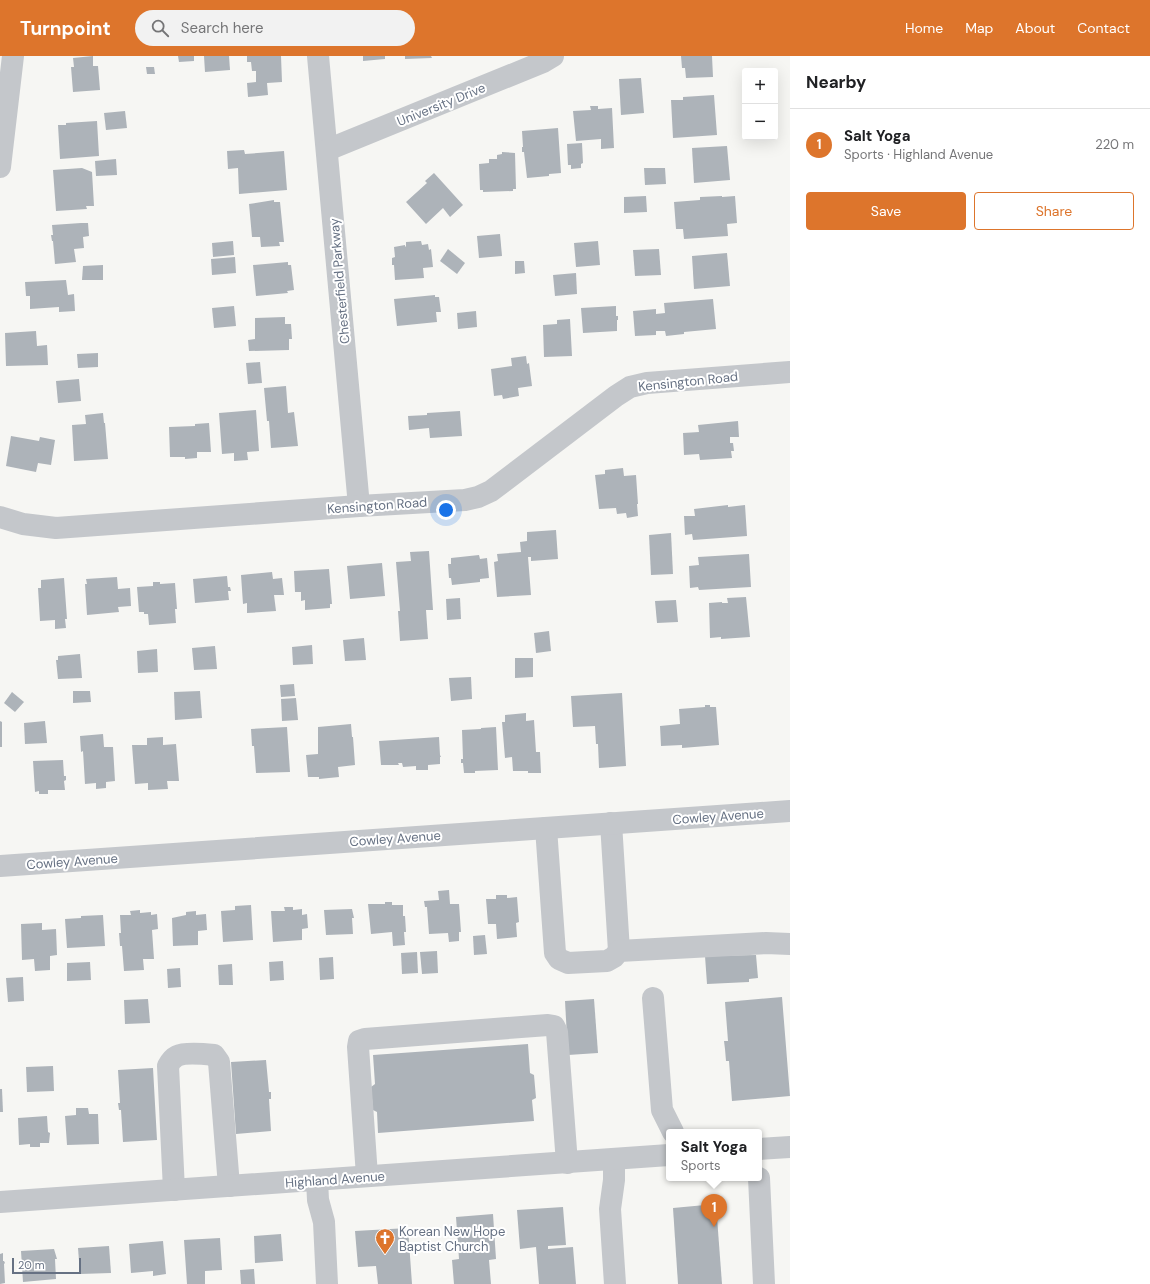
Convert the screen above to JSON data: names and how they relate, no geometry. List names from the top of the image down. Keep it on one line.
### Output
{"streets":{"street":["University Drive","Chesterfield Parkway","Kensington Road","Cowley Avenue","Highland Avenue"]},"crossings":[["University Drive","Chesterfield Parkway"],["Chesterfield Parkway","Kensington Road"]],"places":{"church":["Korean New Hope Baptist Church"]},"scale_bar":"20 m","page":{"header":"Turnpoint","search":"Search here","nav":["Home","Map","About","Contact"],"heading":"Nearby","map_buttons":["+","−"],"list":[{"mark":"1","name":"Salt Yoga","note":"Sports · Highland Avenue","value":"220 m"}],"buttons":["Save","Share"],"popup":["Salt Yoga","Sports"],"pins":"1","scale":"20 m"}}
